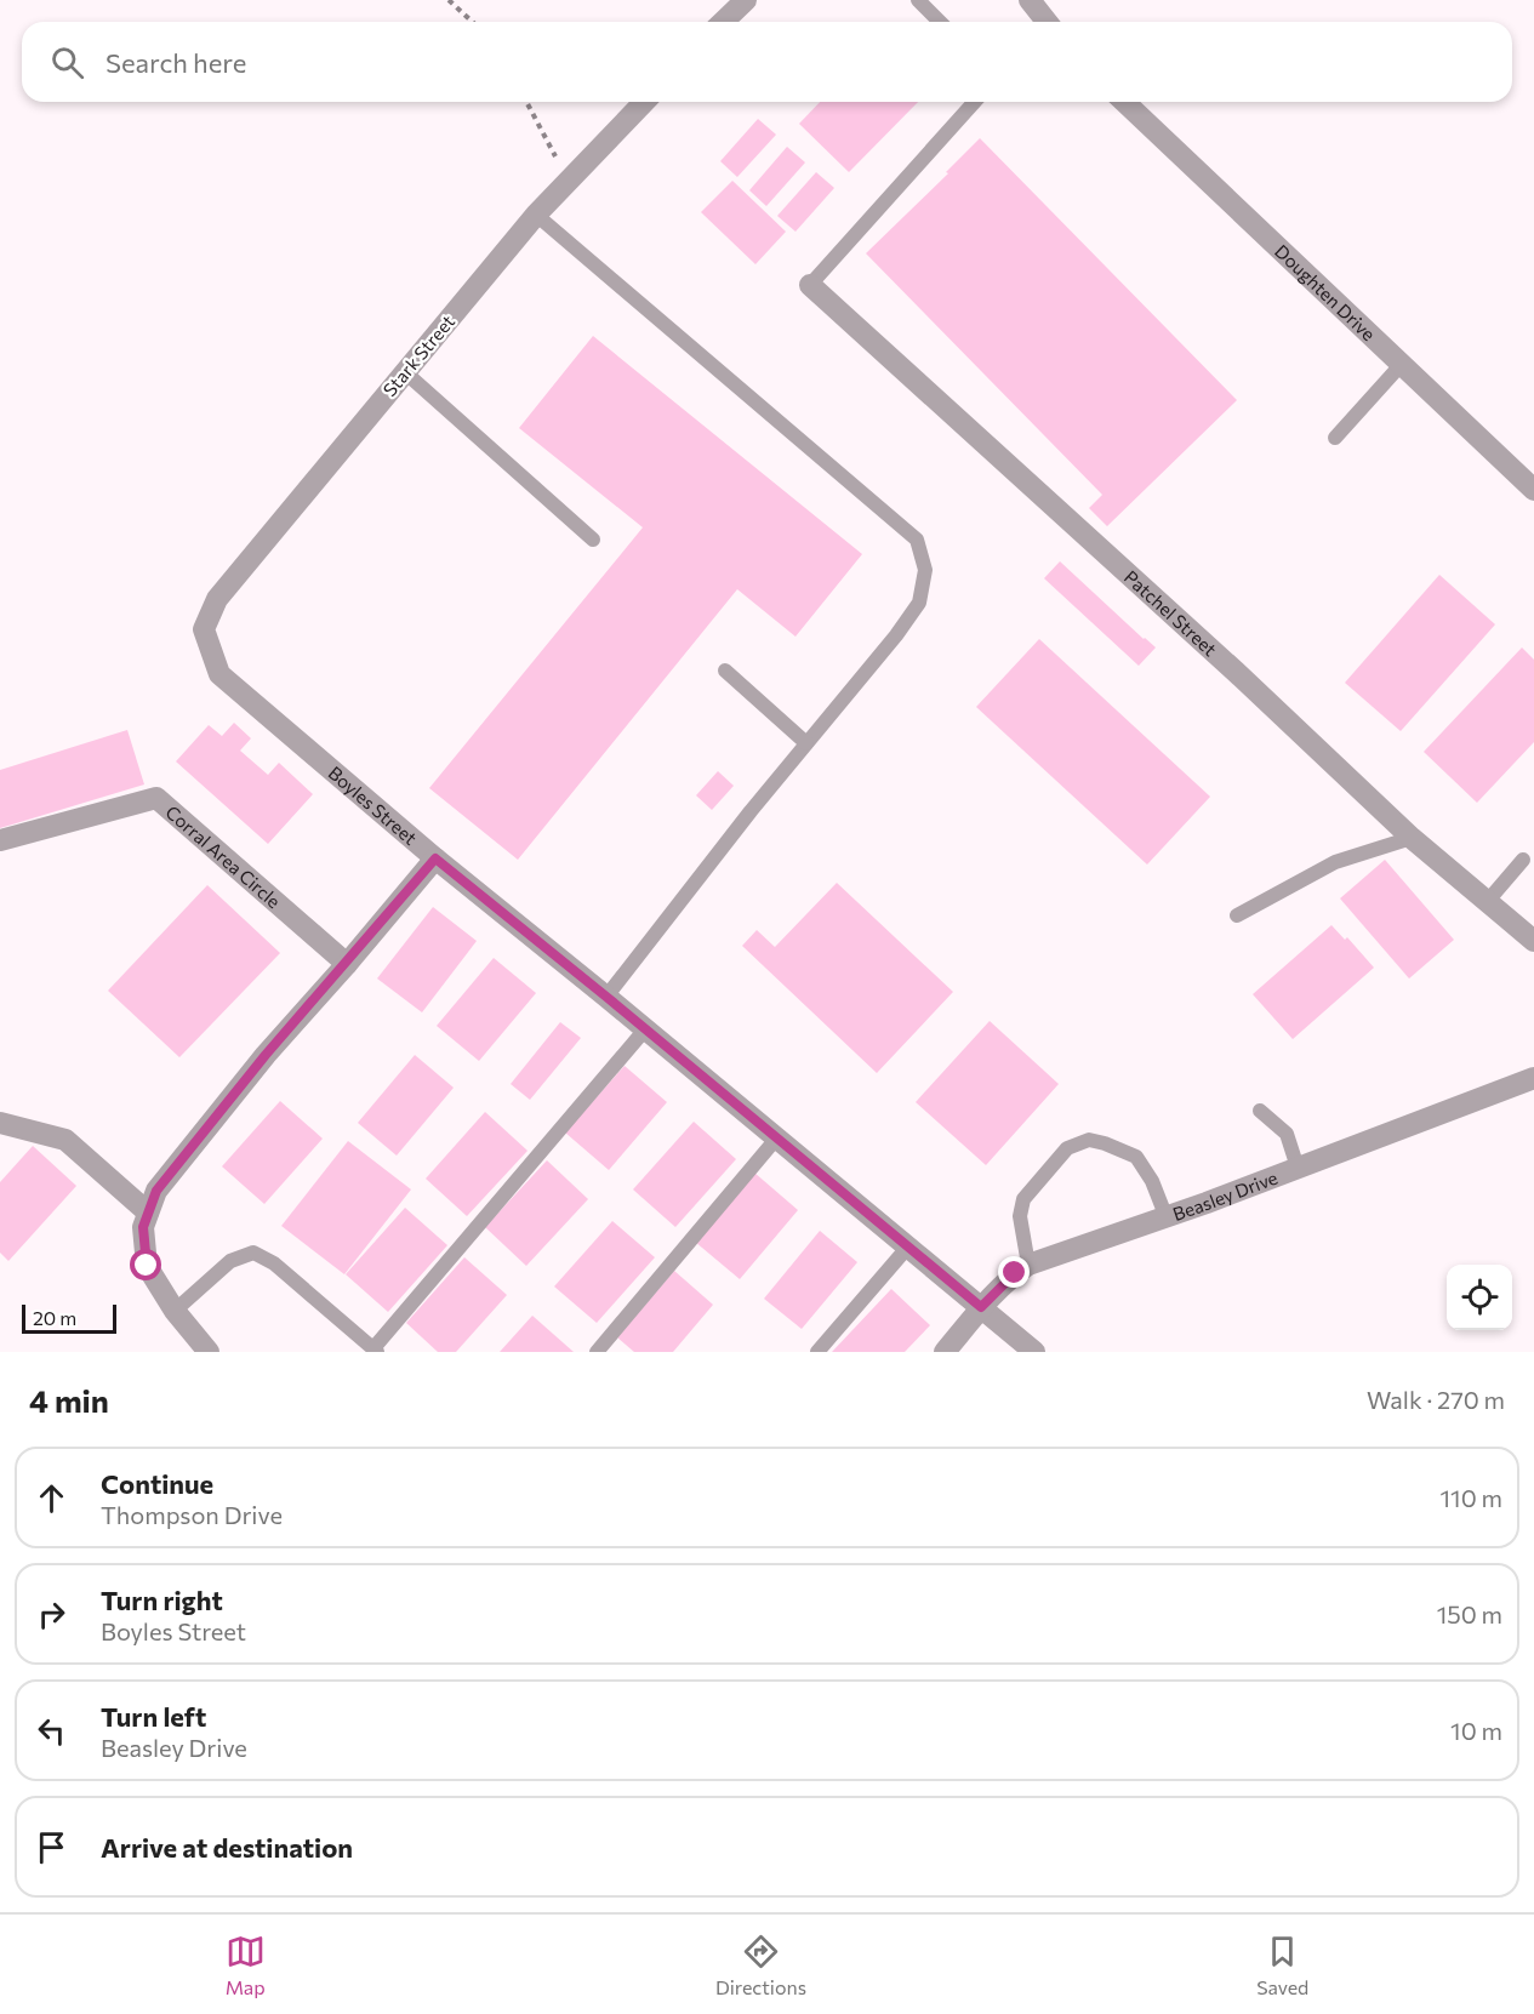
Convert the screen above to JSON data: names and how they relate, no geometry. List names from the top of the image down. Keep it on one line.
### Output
{"streets":{"street":["Doughten Drive","Stark Street","Patchel Street","Boyles Street","Corral Area Circle","Beasley Drive"]},"crossings":[["Stark Street","Boyles Street"],["Boyles Street","Beasley Drive"]],"scale_bar":"20 m","page":{"search":"Search here","scale":"20 m","heading":["4 min","Walk · 270 m"],"list":[["Continue","Thompson Drive","110 m"],["Turn right","Boyles Street","150 m"],["Turn left","Beasley Drive","10 m"],"Arrive at destination"],"nav":["Map","Directions","Saved"]}}
